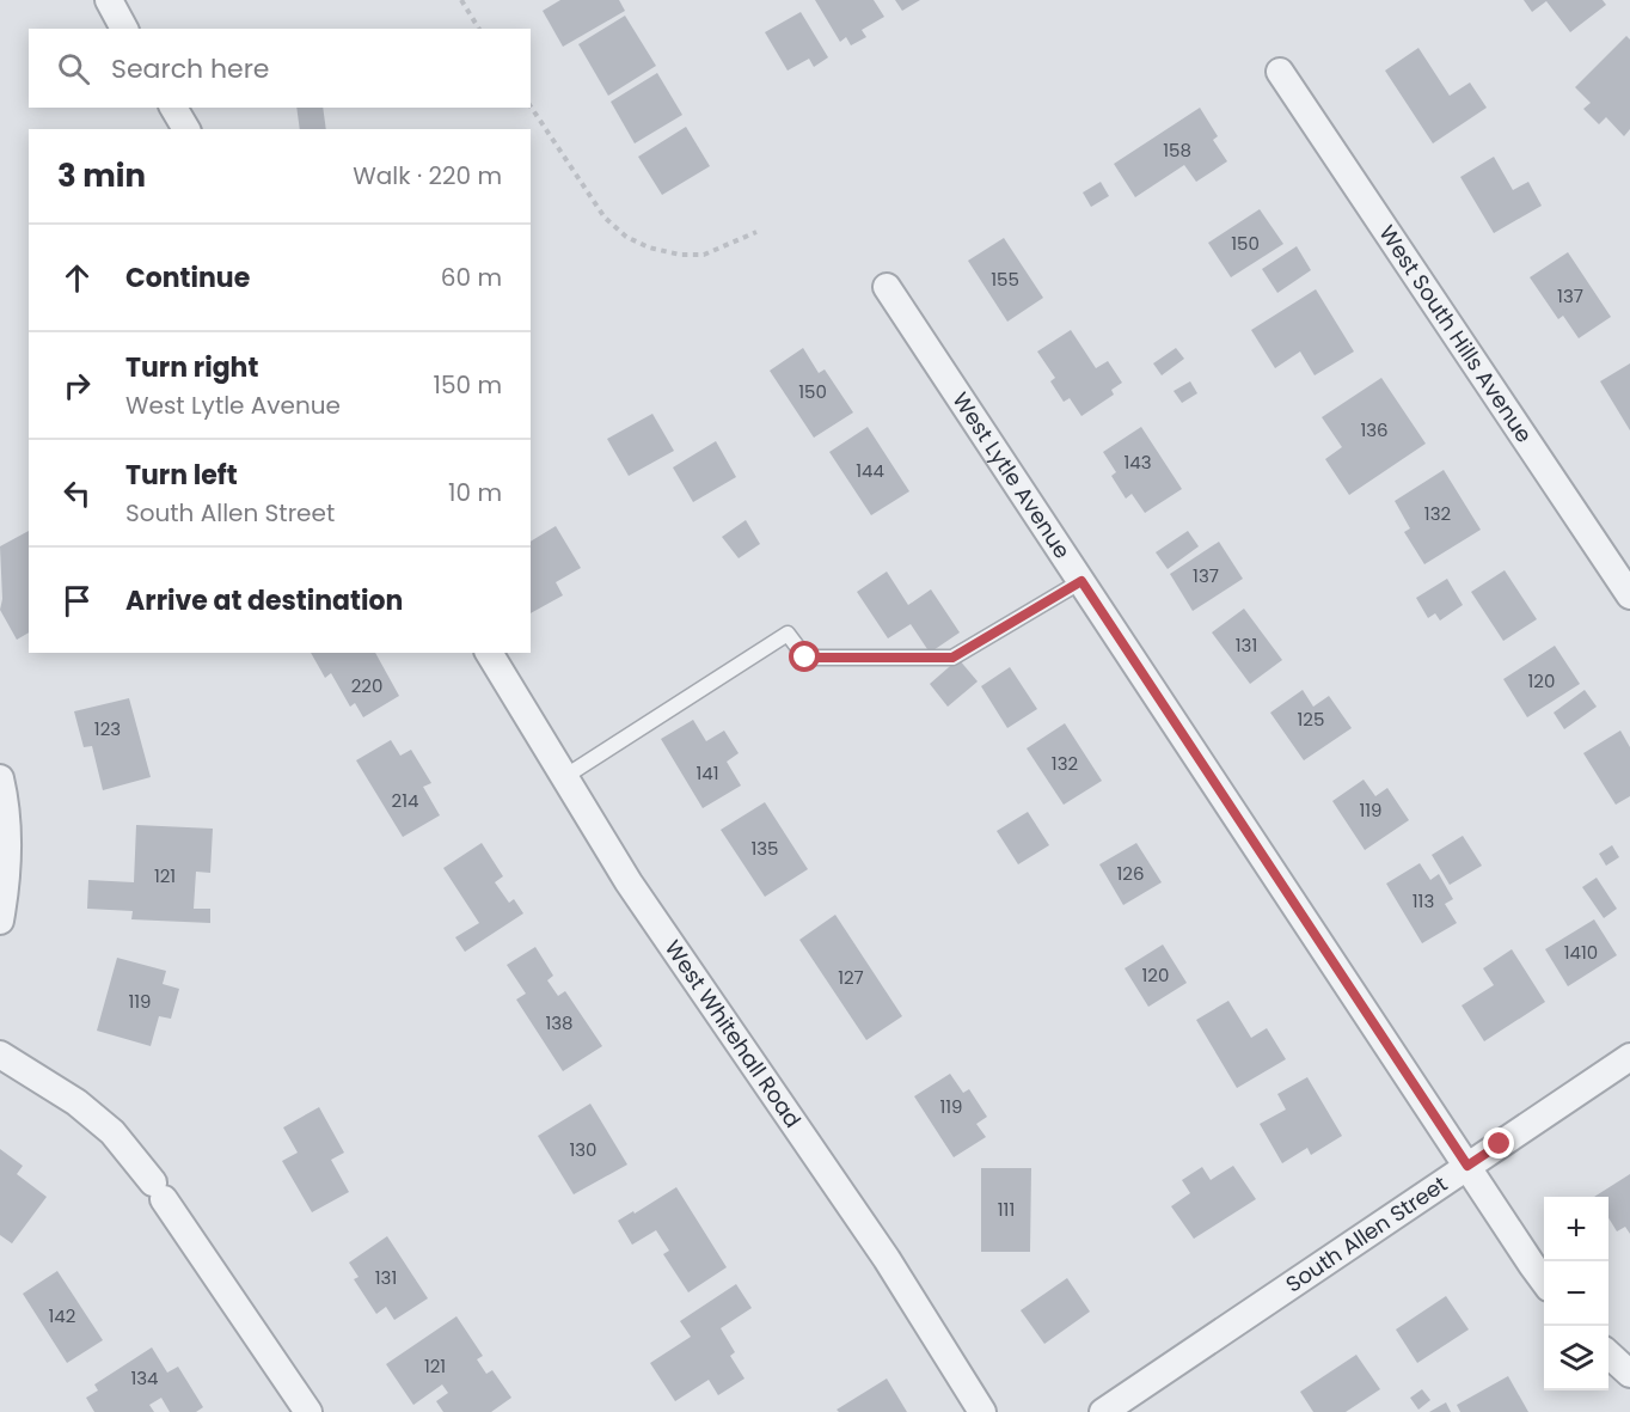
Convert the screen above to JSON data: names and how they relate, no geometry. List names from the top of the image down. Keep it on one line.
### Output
{"streets":{"street":["West South Hills Avenue","West Lytle Avenue","West Whitehall Road","South Allen Street"]},"crossings":[["West Lytle Avenue","South Allen Street"]],"house_numbers":["158","150","155","137","150","136","143","144","132","137","131","120","220","125","123","132","141","214","119","135","126","121","113","1410","120","127","119","138","119","130","111","131","142","121","134"],"page":{"search":"Search here","heading":["3 min","Walk · 220 m"],"list":[["Continue","60 m"],["Turn right","West Lytle Avenue","150 m"],["Turn left","South Allen Street","10 m"],"Arrive at destination"],"map_buttons":["+","−"]}}
